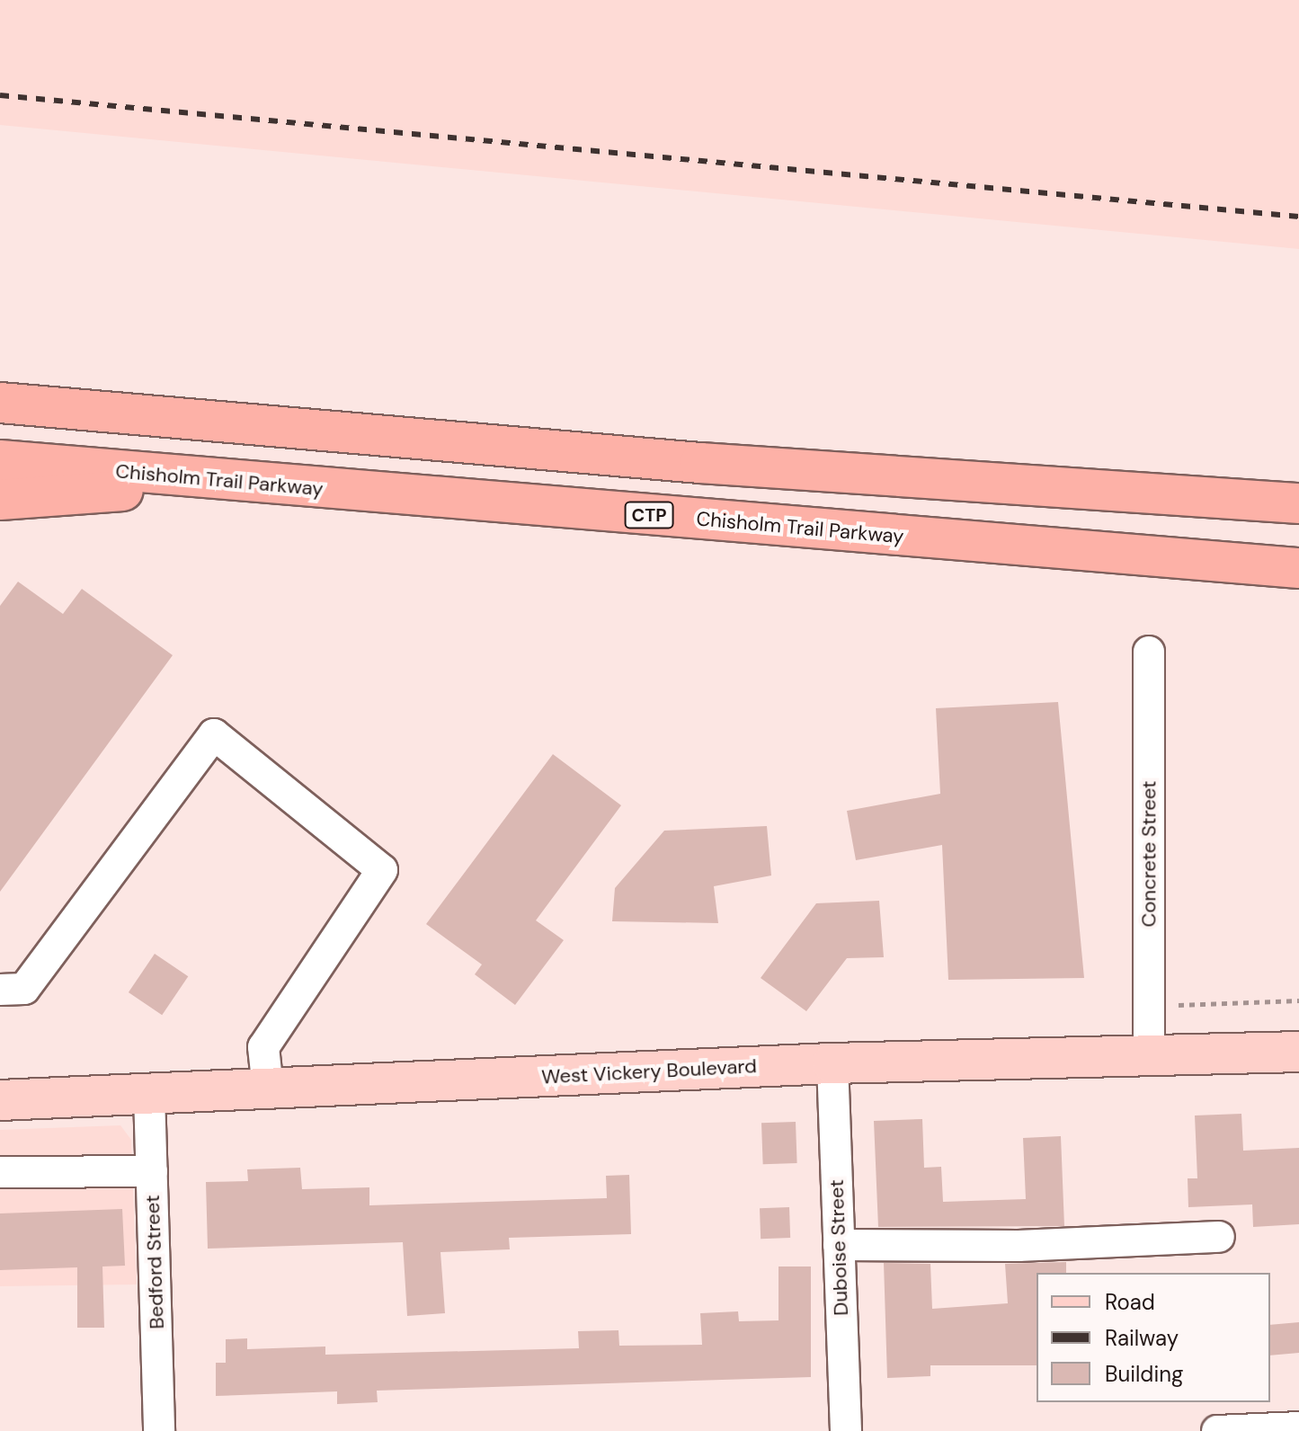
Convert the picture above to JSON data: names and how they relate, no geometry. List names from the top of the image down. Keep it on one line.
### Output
{"streets":{"highway":["Chisholm Trail Parkway","CTP"],"main road":["West Vickery Boulevard"],"street":["Concrete Street","Duboise Street","Bedford Street"]},"crossings":[["Concrete Street","West Vickery Boulevard"],["West Vickery Boulevard","Duboise Street"],["West Vickery Boulevard","Bedford Street"]],"legend":["Road","Railway","Building"]}
